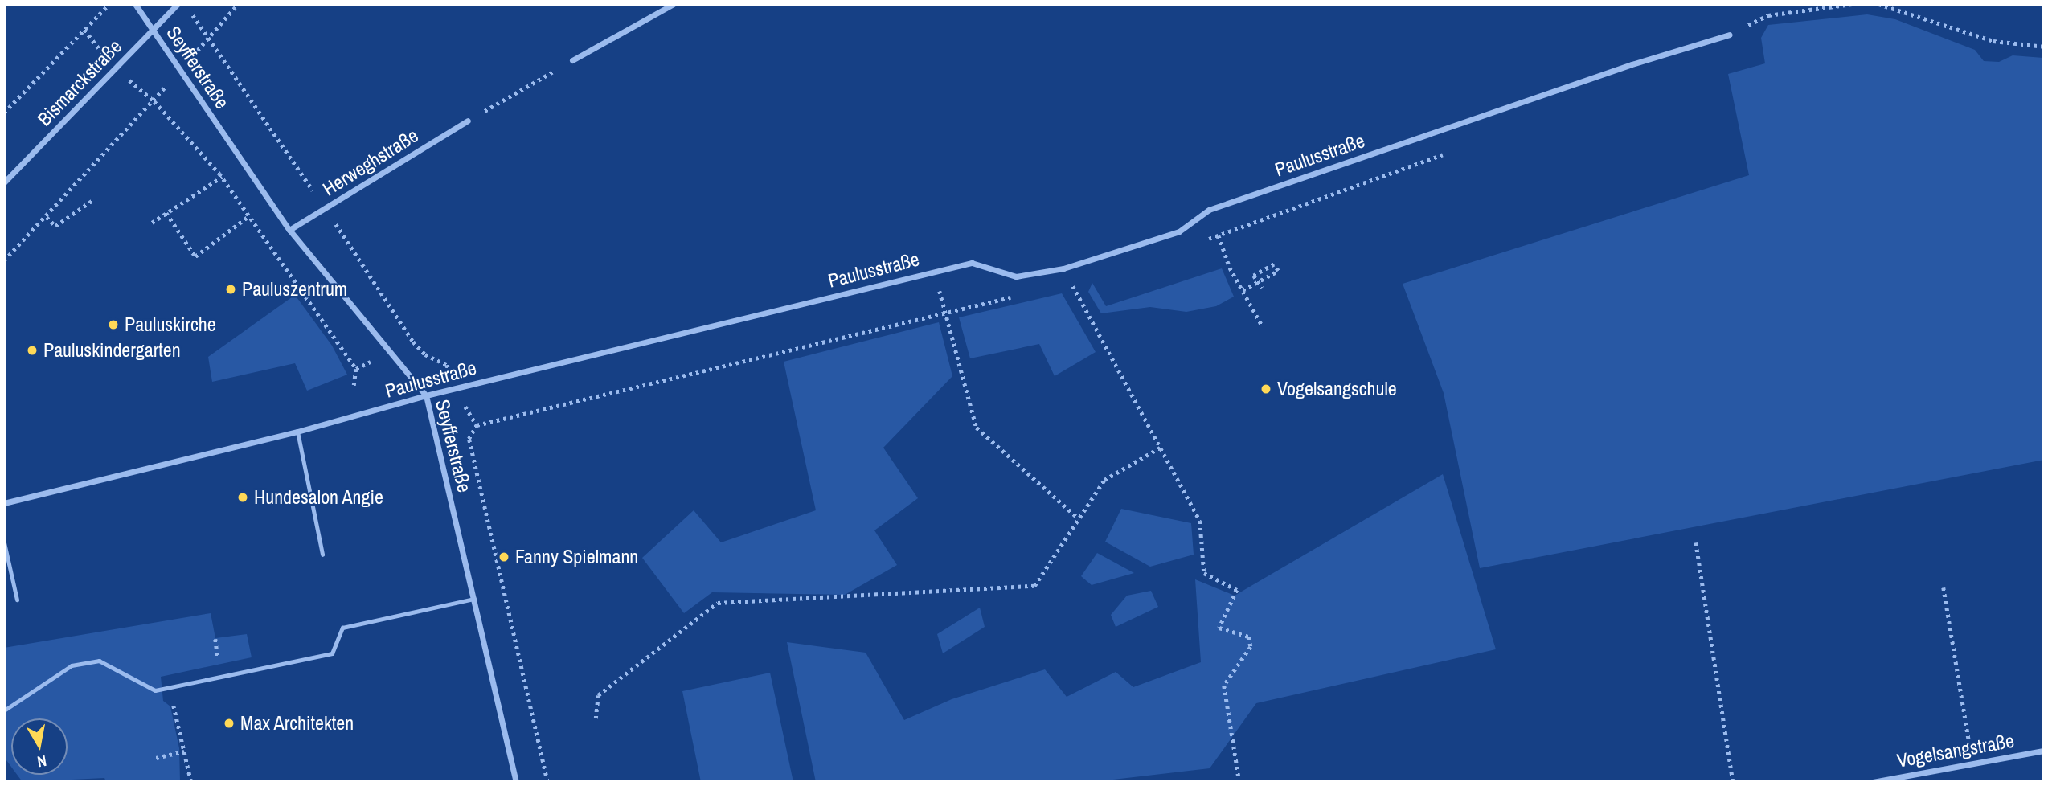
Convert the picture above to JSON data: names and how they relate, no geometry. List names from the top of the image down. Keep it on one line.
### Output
{"streets":{"street":["Seyfferstraße","Bismarckstraße","Paulusstraße","Herweghstraße","Vogelsangstraße"]},"crossings":[["Seyfferstraße","Bismarckstraße"],["Seyfferstraße","Paulusstraße"],["Seyfferstraße","Herweghstraße"]],"places":["Pauluszentrum","Pauluskirche","Pauluskindergarten","Vogelsangschule","Hundesalon Angie","Fanny Spielmann","Max Architekten"],"north":"bottom"}
